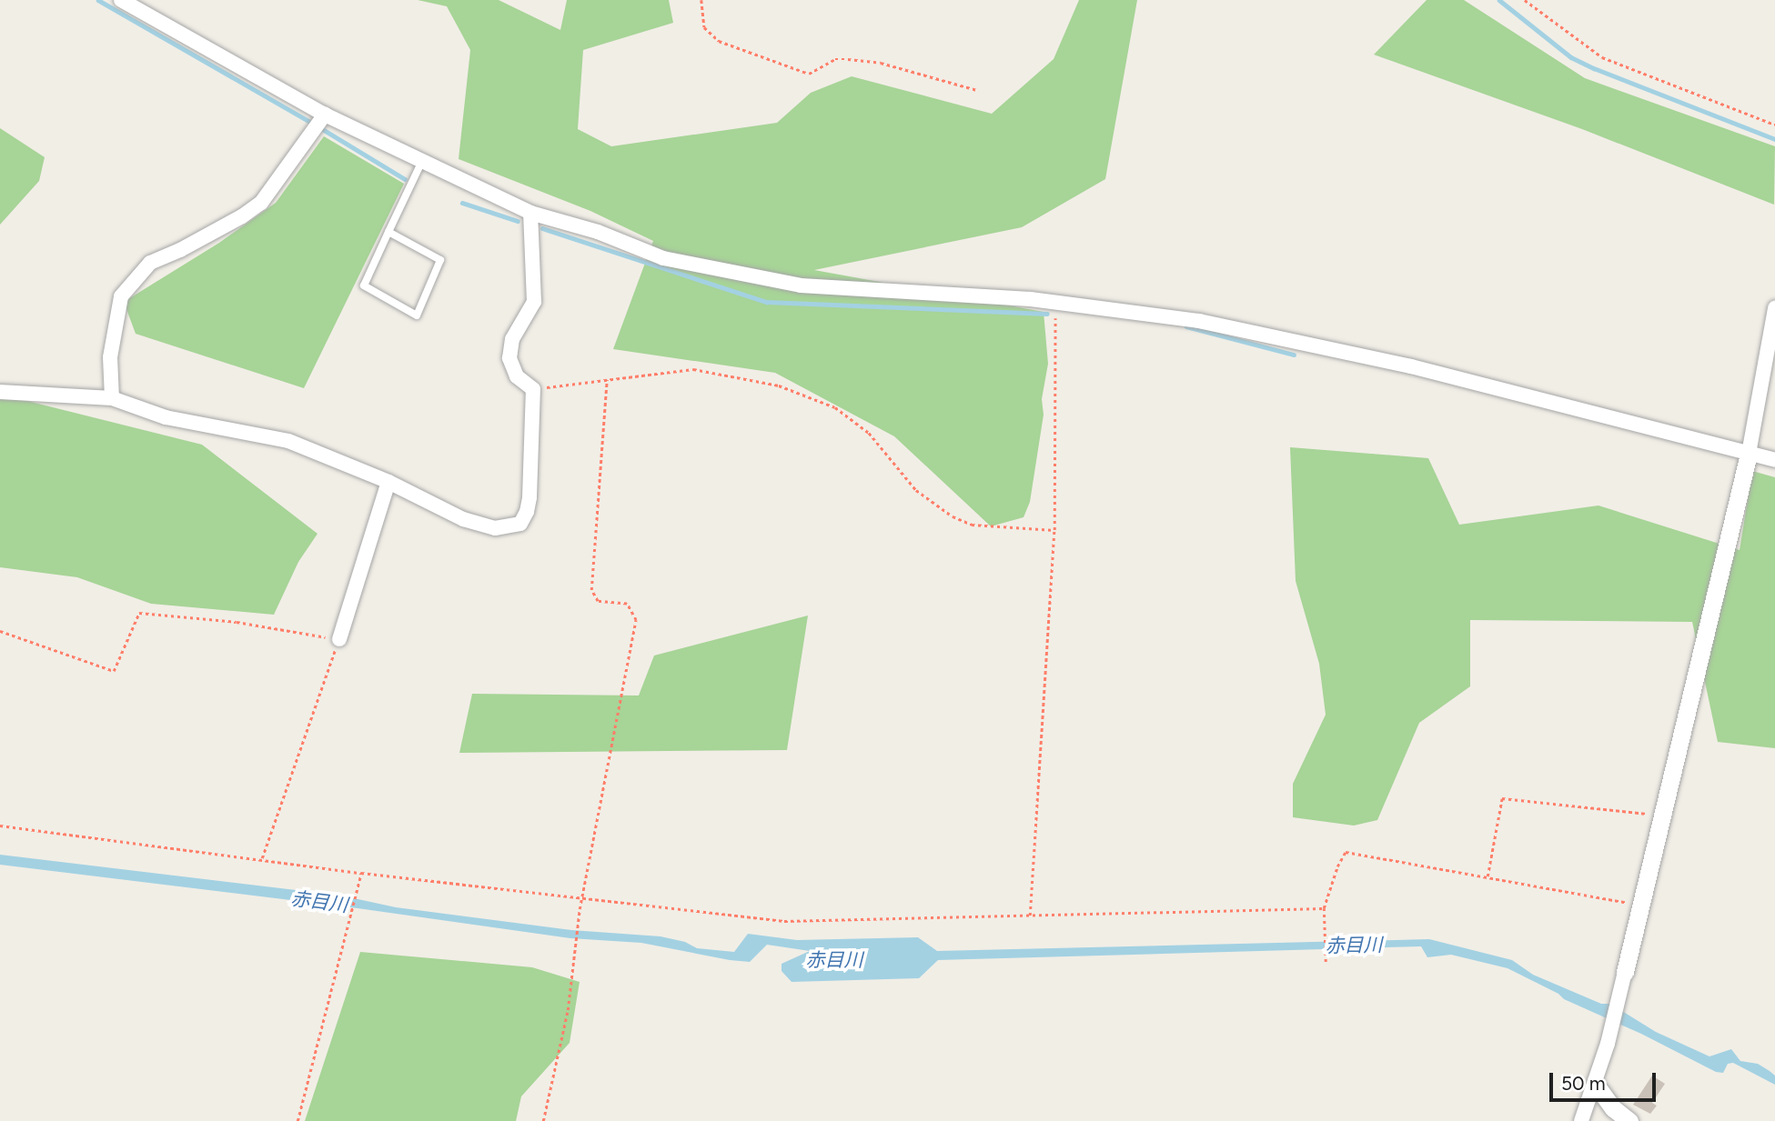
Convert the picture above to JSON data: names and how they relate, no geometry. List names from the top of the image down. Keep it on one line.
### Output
{"water":["赤目川"],"scale_bar":"50 m"}
